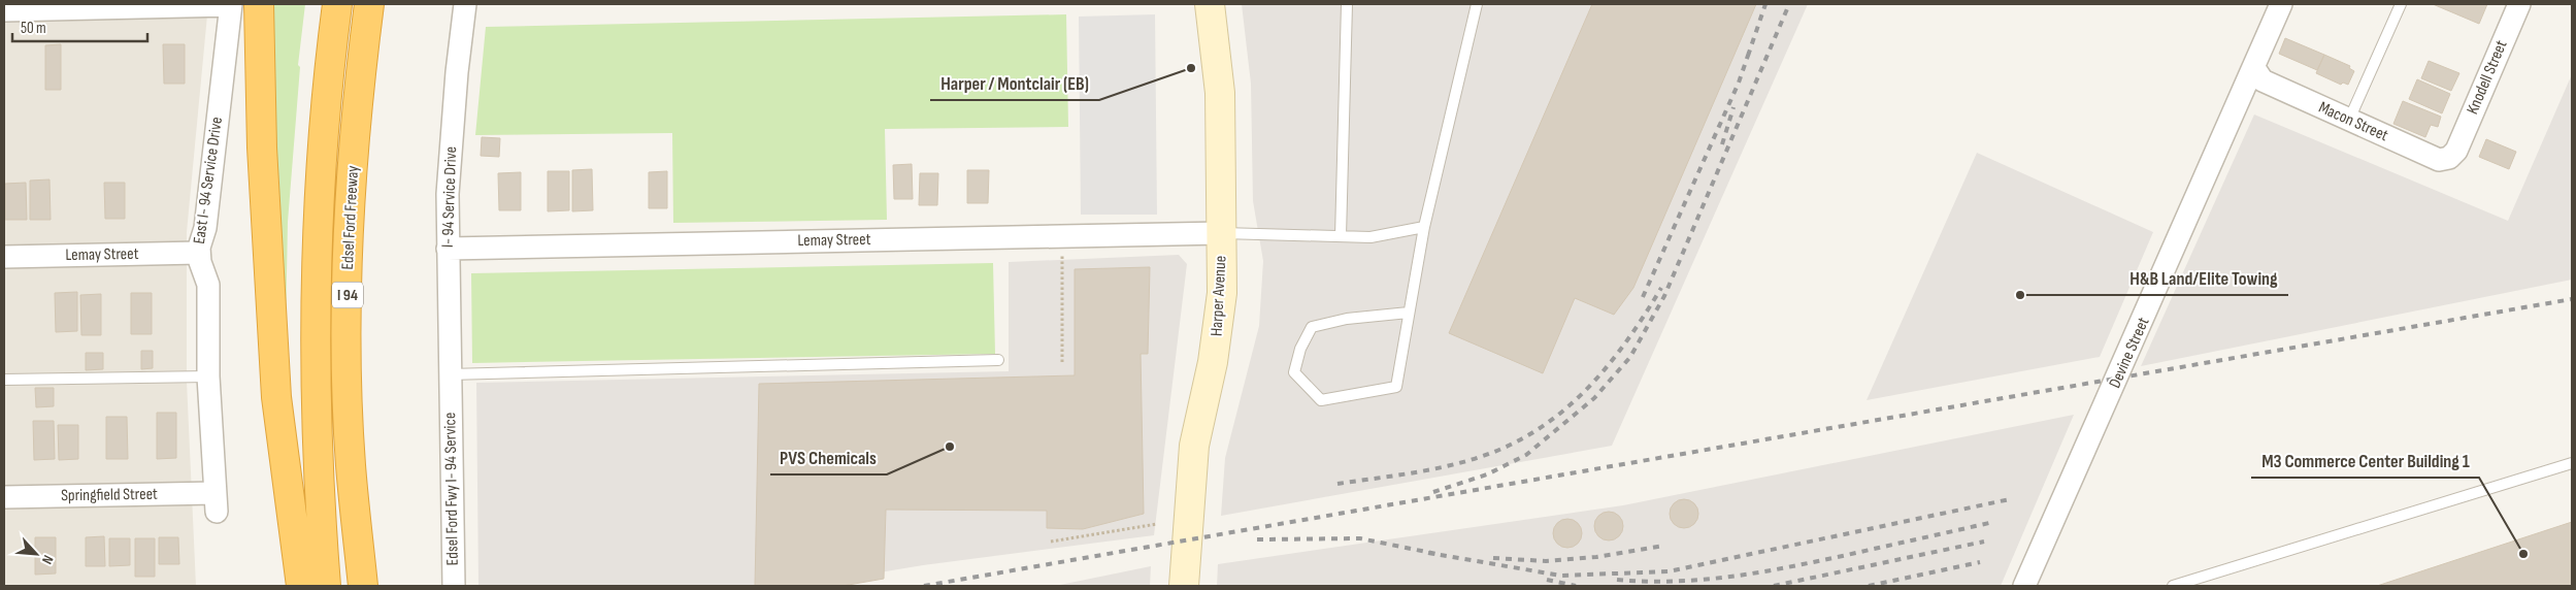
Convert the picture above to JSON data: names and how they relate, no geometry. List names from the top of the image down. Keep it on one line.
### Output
{"streets":{"highway":["Edsel Ford Freeway","I 94"],"main road":["Harper Avenue"],"street":["Knodell Street","Macon Street","East I- 94 Service Drive","I- 94 Service Drive","Lemay Street","Devine Street","Edsel Ford Fwy I- 94 Service","Springfield Street"]},"crossings":[["Knodell Street","Macon Street"],["Macon Street","Devine Street"],["East I- 94 Service Drive","Lemay Street"],["East I- 94 Service Drive","Springfield Street"],["I- 94 Service Drive","Lemay Street"],["I- 94 Service Drive","Edsel Ford Fwy I- 94 Service"],["Lemay Street","Harper Avenue"]],"places":["Harper / Montclair (EB)","H&B Land/Elite Towing","PVS Chemicals","M3 Commerce Center Building 1"],"scale_bar":"50 m","north":"bottom right"}
